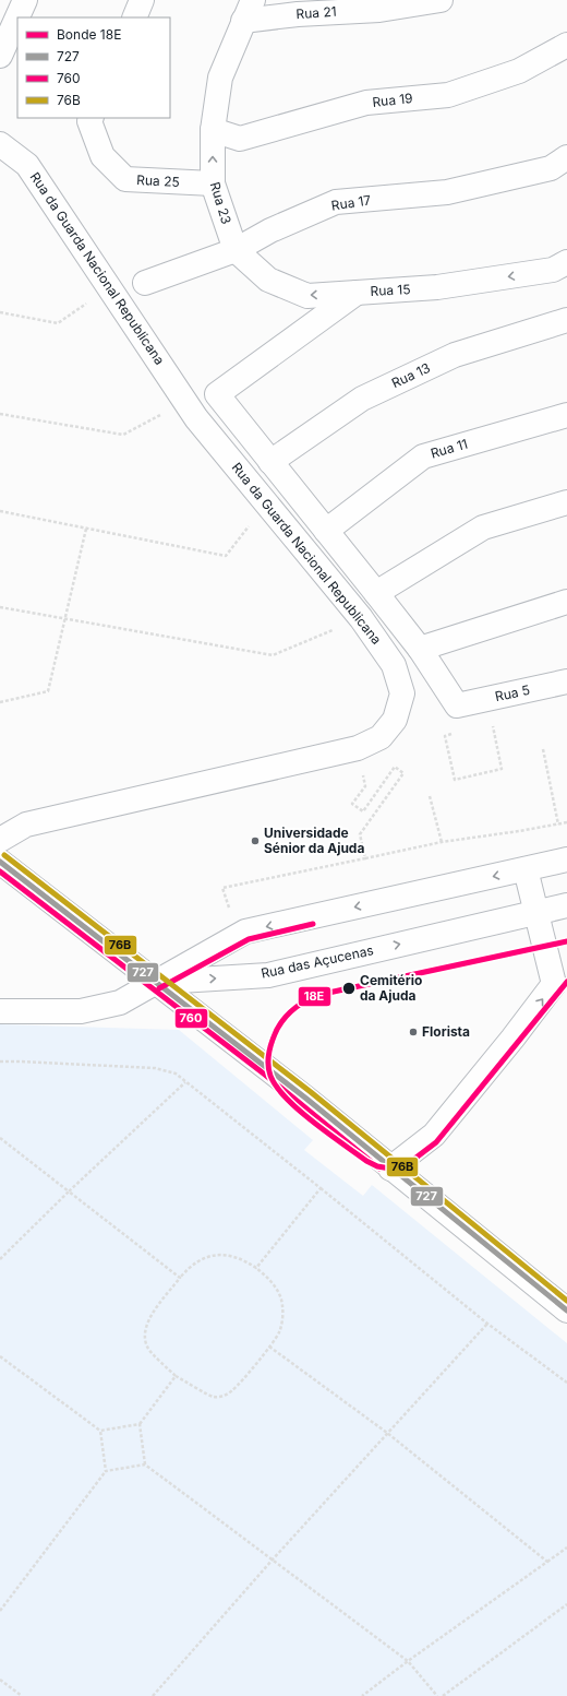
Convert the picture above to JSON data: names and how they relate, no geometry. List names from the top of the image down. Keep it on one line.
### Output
{"streets":{"street":["Rua 21","Rua 19","Rua 25","Rua 23","Rua 17","Rua da Guarda Nacional Republicana","Rua 15","Rua 13","Rua 11","Rua 5","Rua das Açucenas"]},"crossings":[["Rua 21","Rua 23"],["Rua 19","Rua 23"],["Rua 25","Rua 23"],["Rua 23","Rua 17"],["Rua 23","Rua 15"],["Rua 15","Rua 13"]],"one_way":["Rua 15"],"places":["Universidade Sénior da Ajuda","Cemitério da Ajuda","Florista"],"lines":["transit line 76B","transit line 727","transit line 760","tram line 18E"],"legend":["Bonde 18E","727","760","76B"]}
